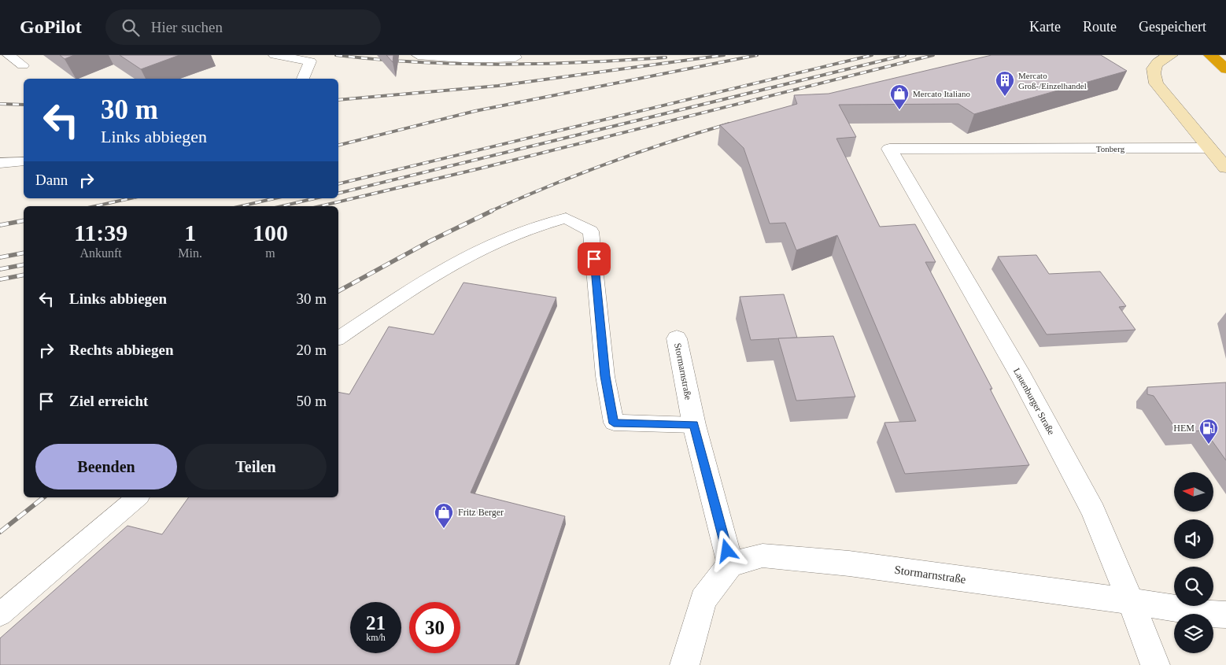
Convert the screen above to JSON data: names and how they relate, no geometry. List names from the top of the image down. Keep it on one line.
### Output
{"streets":{"street":["Tonberg","Stormarnstraße","Lauenburger Straße"]},"crossings":[["Tonberg","Lauenburger Straße"],["Stormarnstraße","Lauenburger Straße"]],"places":{"building":["Mercato Groß-/Einzelhandel"],"shop":["Mercato Italiano","Fritz Berger"],"fuel station":["HEM"]},"north":"left","page":{"header":"GoPilot","search":"Hier suchen","nav":["Karte","Route","Gespeichert"],"turn":["30 m","Links abbiegen"],"then":"Dann","eta":["11:39","Ankunft","1","Min.","100","m"],"list":[{"name":"Links abbiegen","value":"30 m"},{"name":"Rechts abbiegen","value":"20 m"},{"name":"Ziel erreicht","value":"50 m"}],"buttons":["Beenden","Teilen"],"speed":"21 km/h","limit":"30"}}
